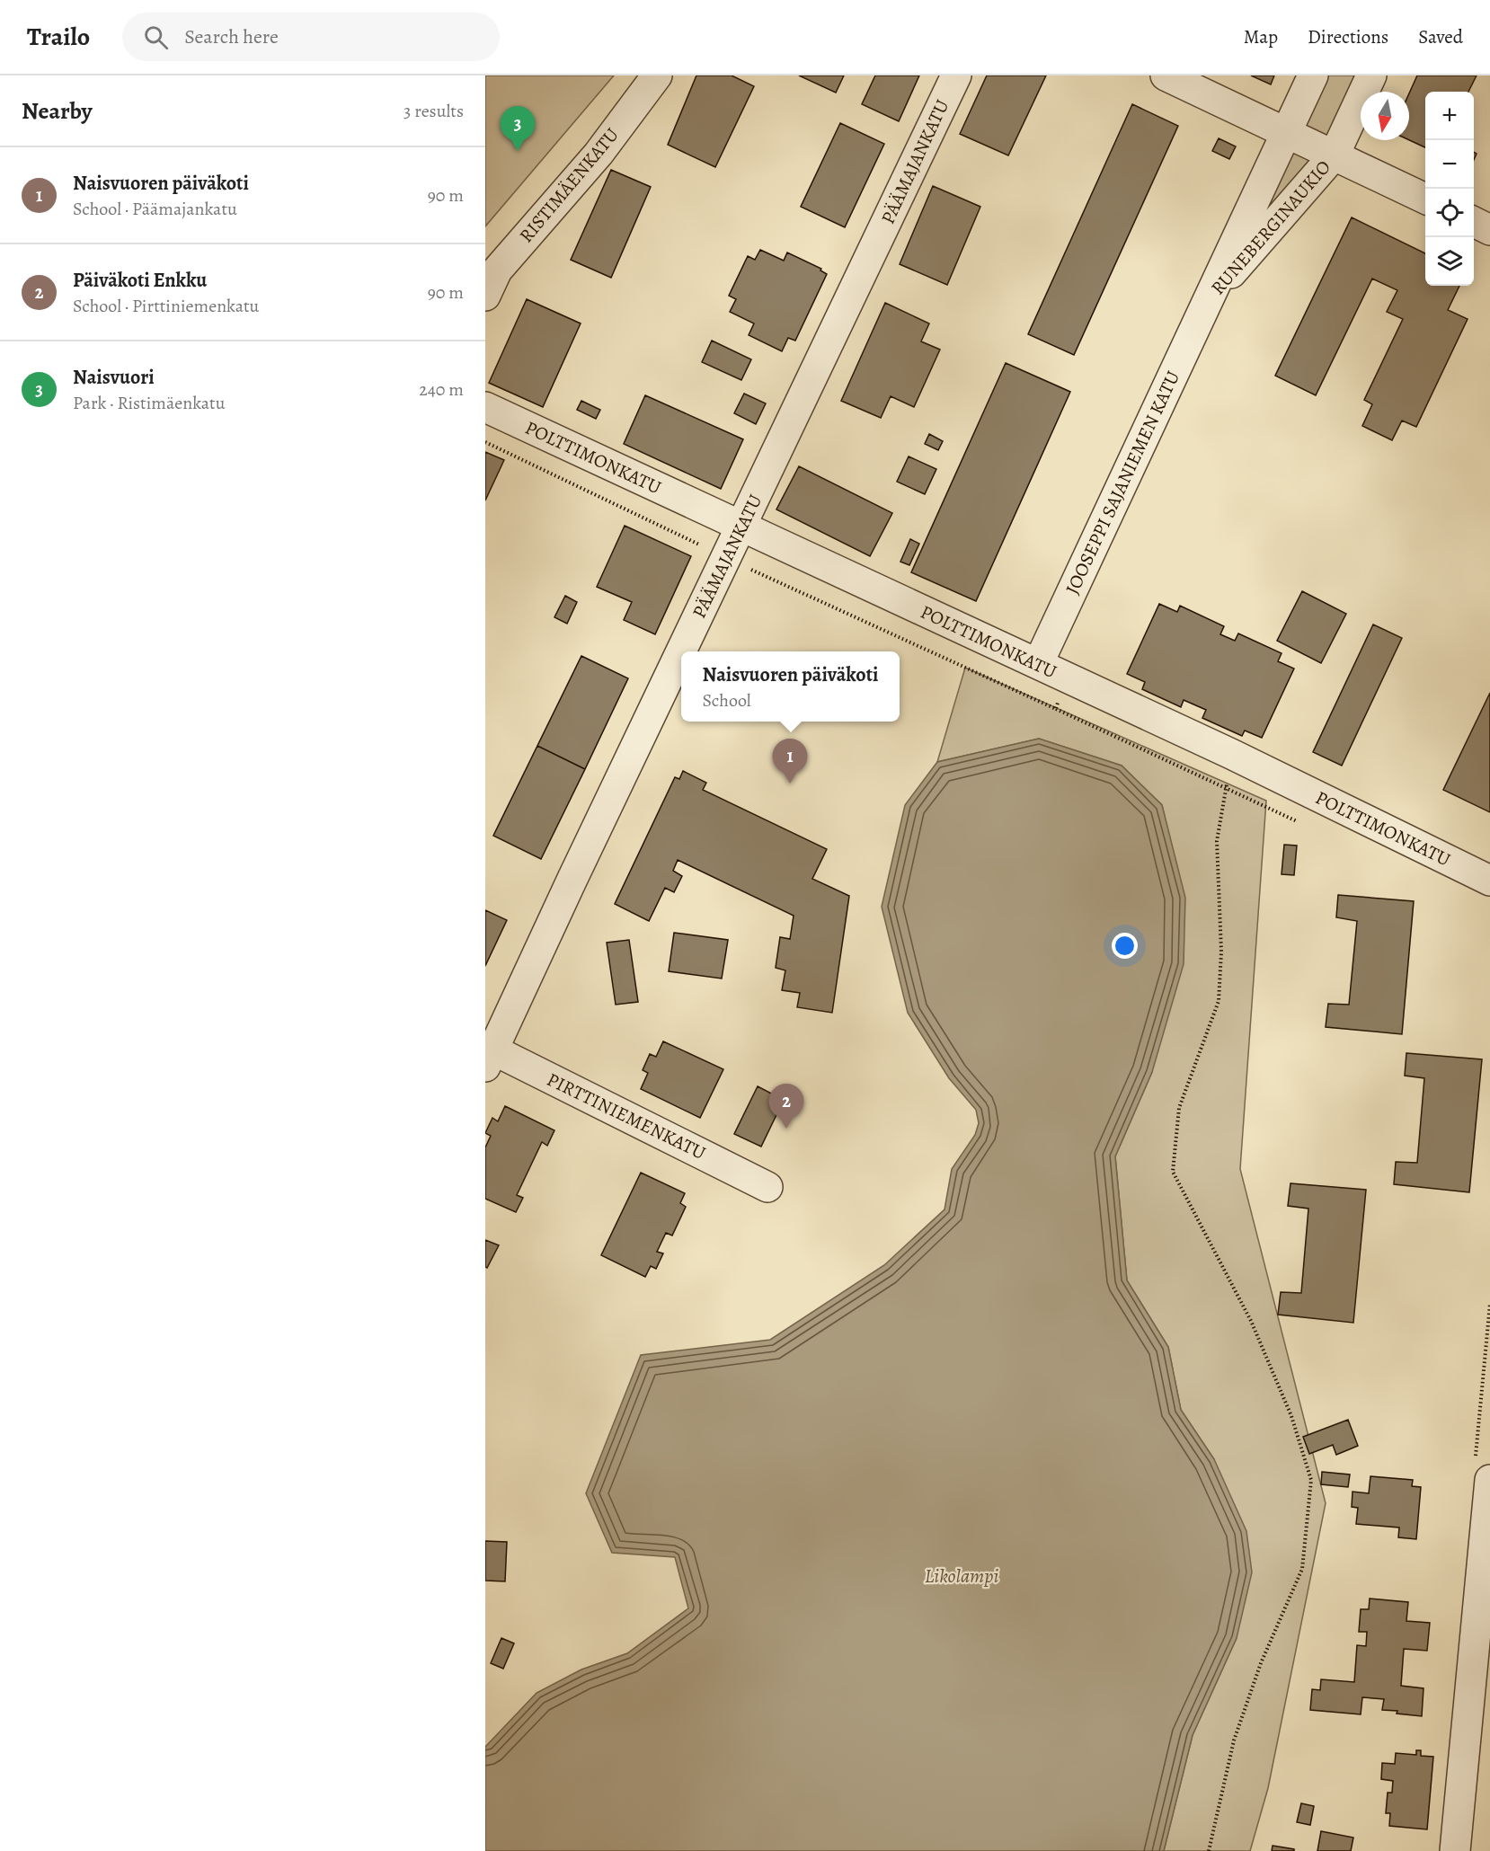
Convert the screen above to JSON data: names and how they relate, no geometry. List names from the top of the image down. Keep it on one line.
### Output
{"streets":{"street":["PÄÄMAJANKATU","RISTIMÄENKATU","RUNEBERGINAUKIO","POLTTIMONKATU","JOOSEPPI SAJANIEMEN KATU","PIRTTINIEMENKATU"]},"crossings":[["PÄÄMAJANKATU","POLTTIMONKATU"],["PÄÄMAJANKATU","PIRTTINIEMENKATU"],["RUNEBERGINAUKIO","JOOSEPPI SAJANIEMEN KATU"],["POLTTIMONKATU","JOOSEPPI SAJANIEMEN KATU"]],"water":["Likolampi"],"north":"bottom","page":{"header":"Trailo","search":"Search here","nav":["Map","Directions","Saved"],"heading":["Nearby","3 results"],"map_buttons":["+","−"],"pins":["3","1","2"],"list":[{"mark":"1","name":"Naisvuoren päiväkoti","note":"School · Päämajankatu","value":"90 m"},{"mark":"2","name":"Päiväkoti Enkku","note":"School · Pirttiniemenkatu","value":"90 m"},{"mark":"3","name":"Naisvuori","note":"Park · Ristimäenkatu","value":"240 m"}],"popup":["Naisvuoren päiväkoti","School"]}}
